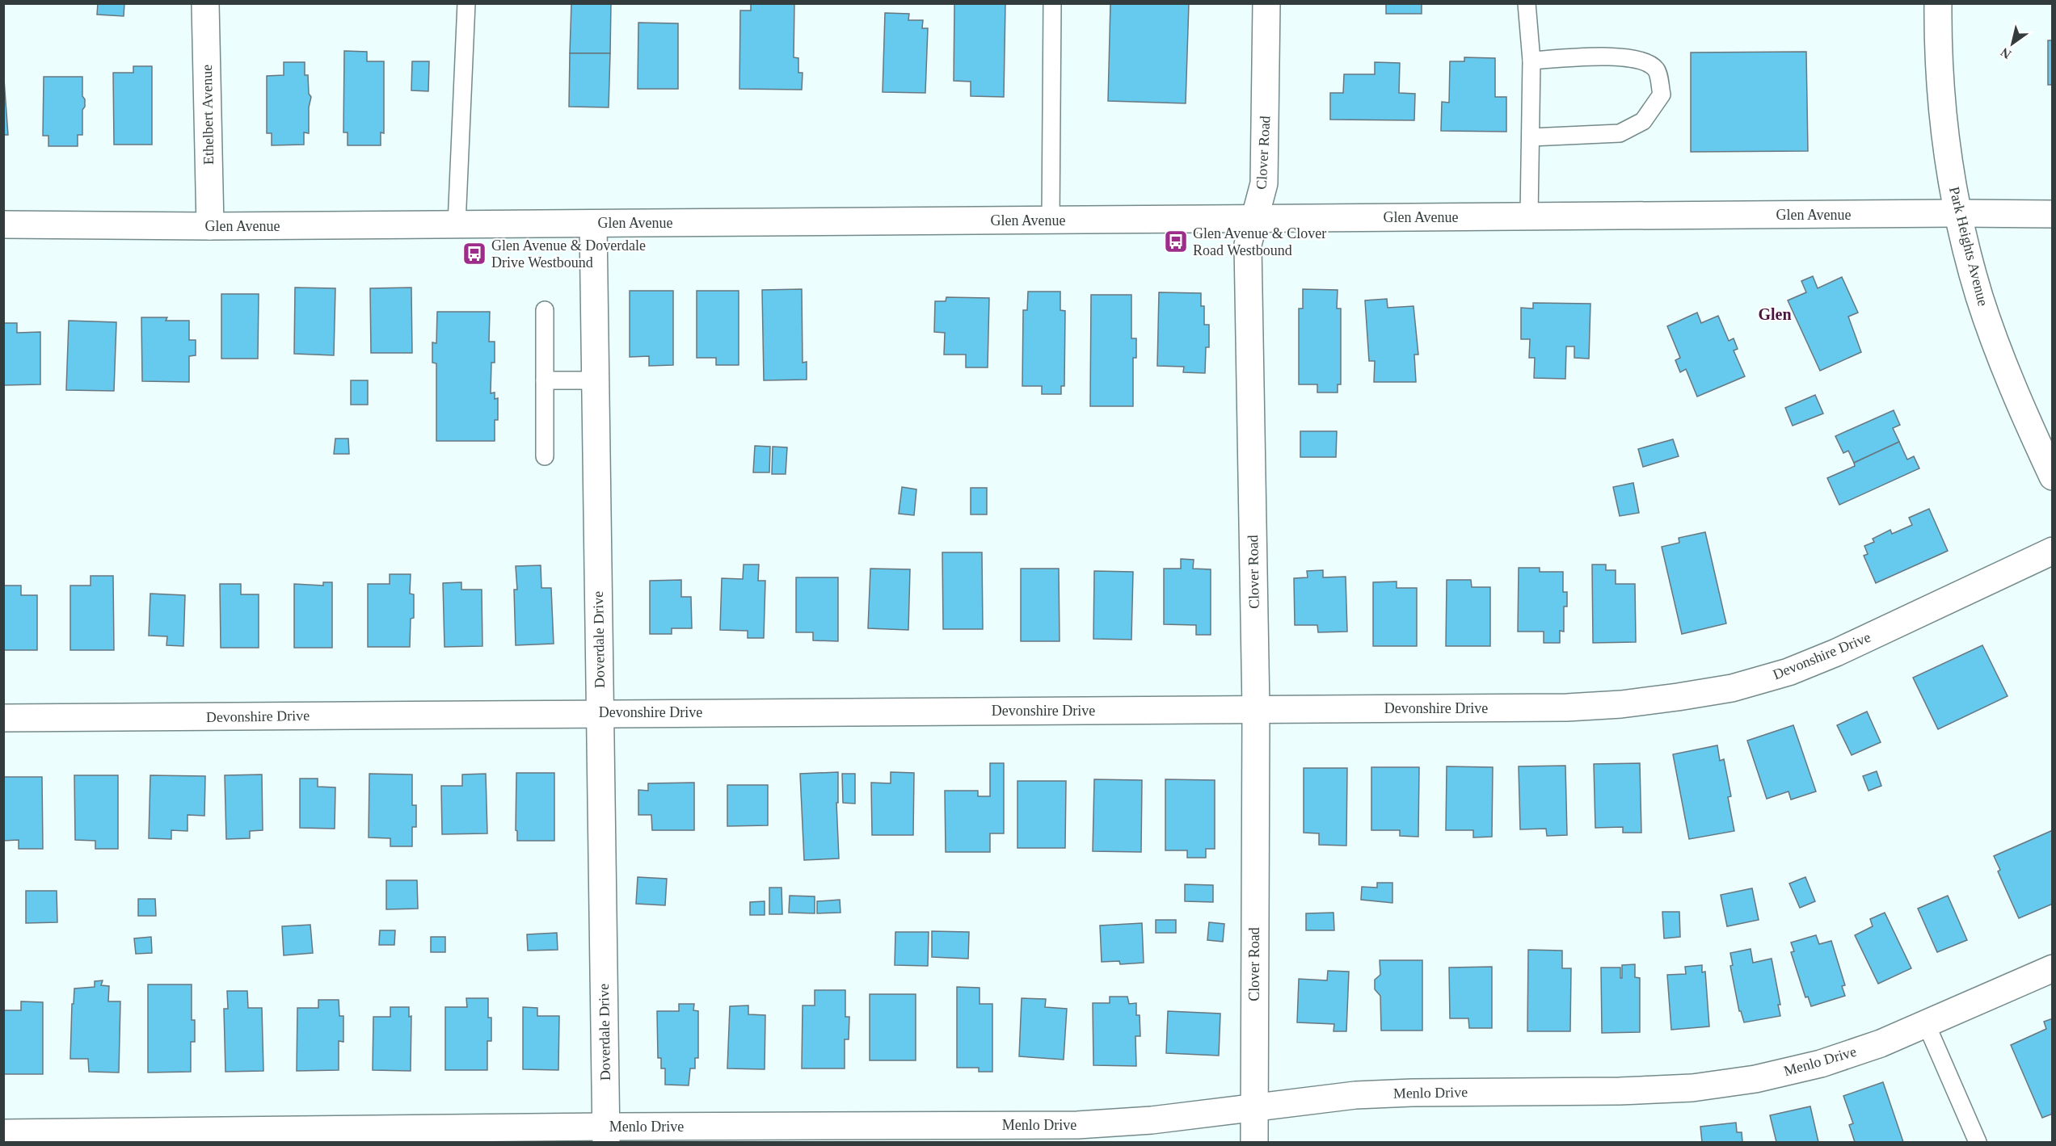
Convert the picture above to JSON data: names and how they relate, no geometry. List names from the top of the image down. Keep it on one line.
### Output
{"streets":{"street":["Ethelbert Avenue","Clover Road","Glen Avenue","Park Heights Avenue","Doverdale Drive","Devonshire Drive","Menlo Drive"]},"crossings":[["Ethelbert Avenue","Glen Avenue"],["Clover Road","Glen Avenue"],["Clover Road","Devonshire Drive"],["Clover Road","Menlo Drive"],["Glen Avenue","Park Heights Avenue"],["Glen Avenue","Doverdale Drive"],["Doverdale Drive","Devonshire Drive"],["Doverdale Drive","Menlo Drive"]],"districts":["Glen"],"places":{"bus stop":["Glen Avenue & Clover Road Westbound","Glen Avenue & Doverdale Drive Westbound"]},"north":"bottom left"}
